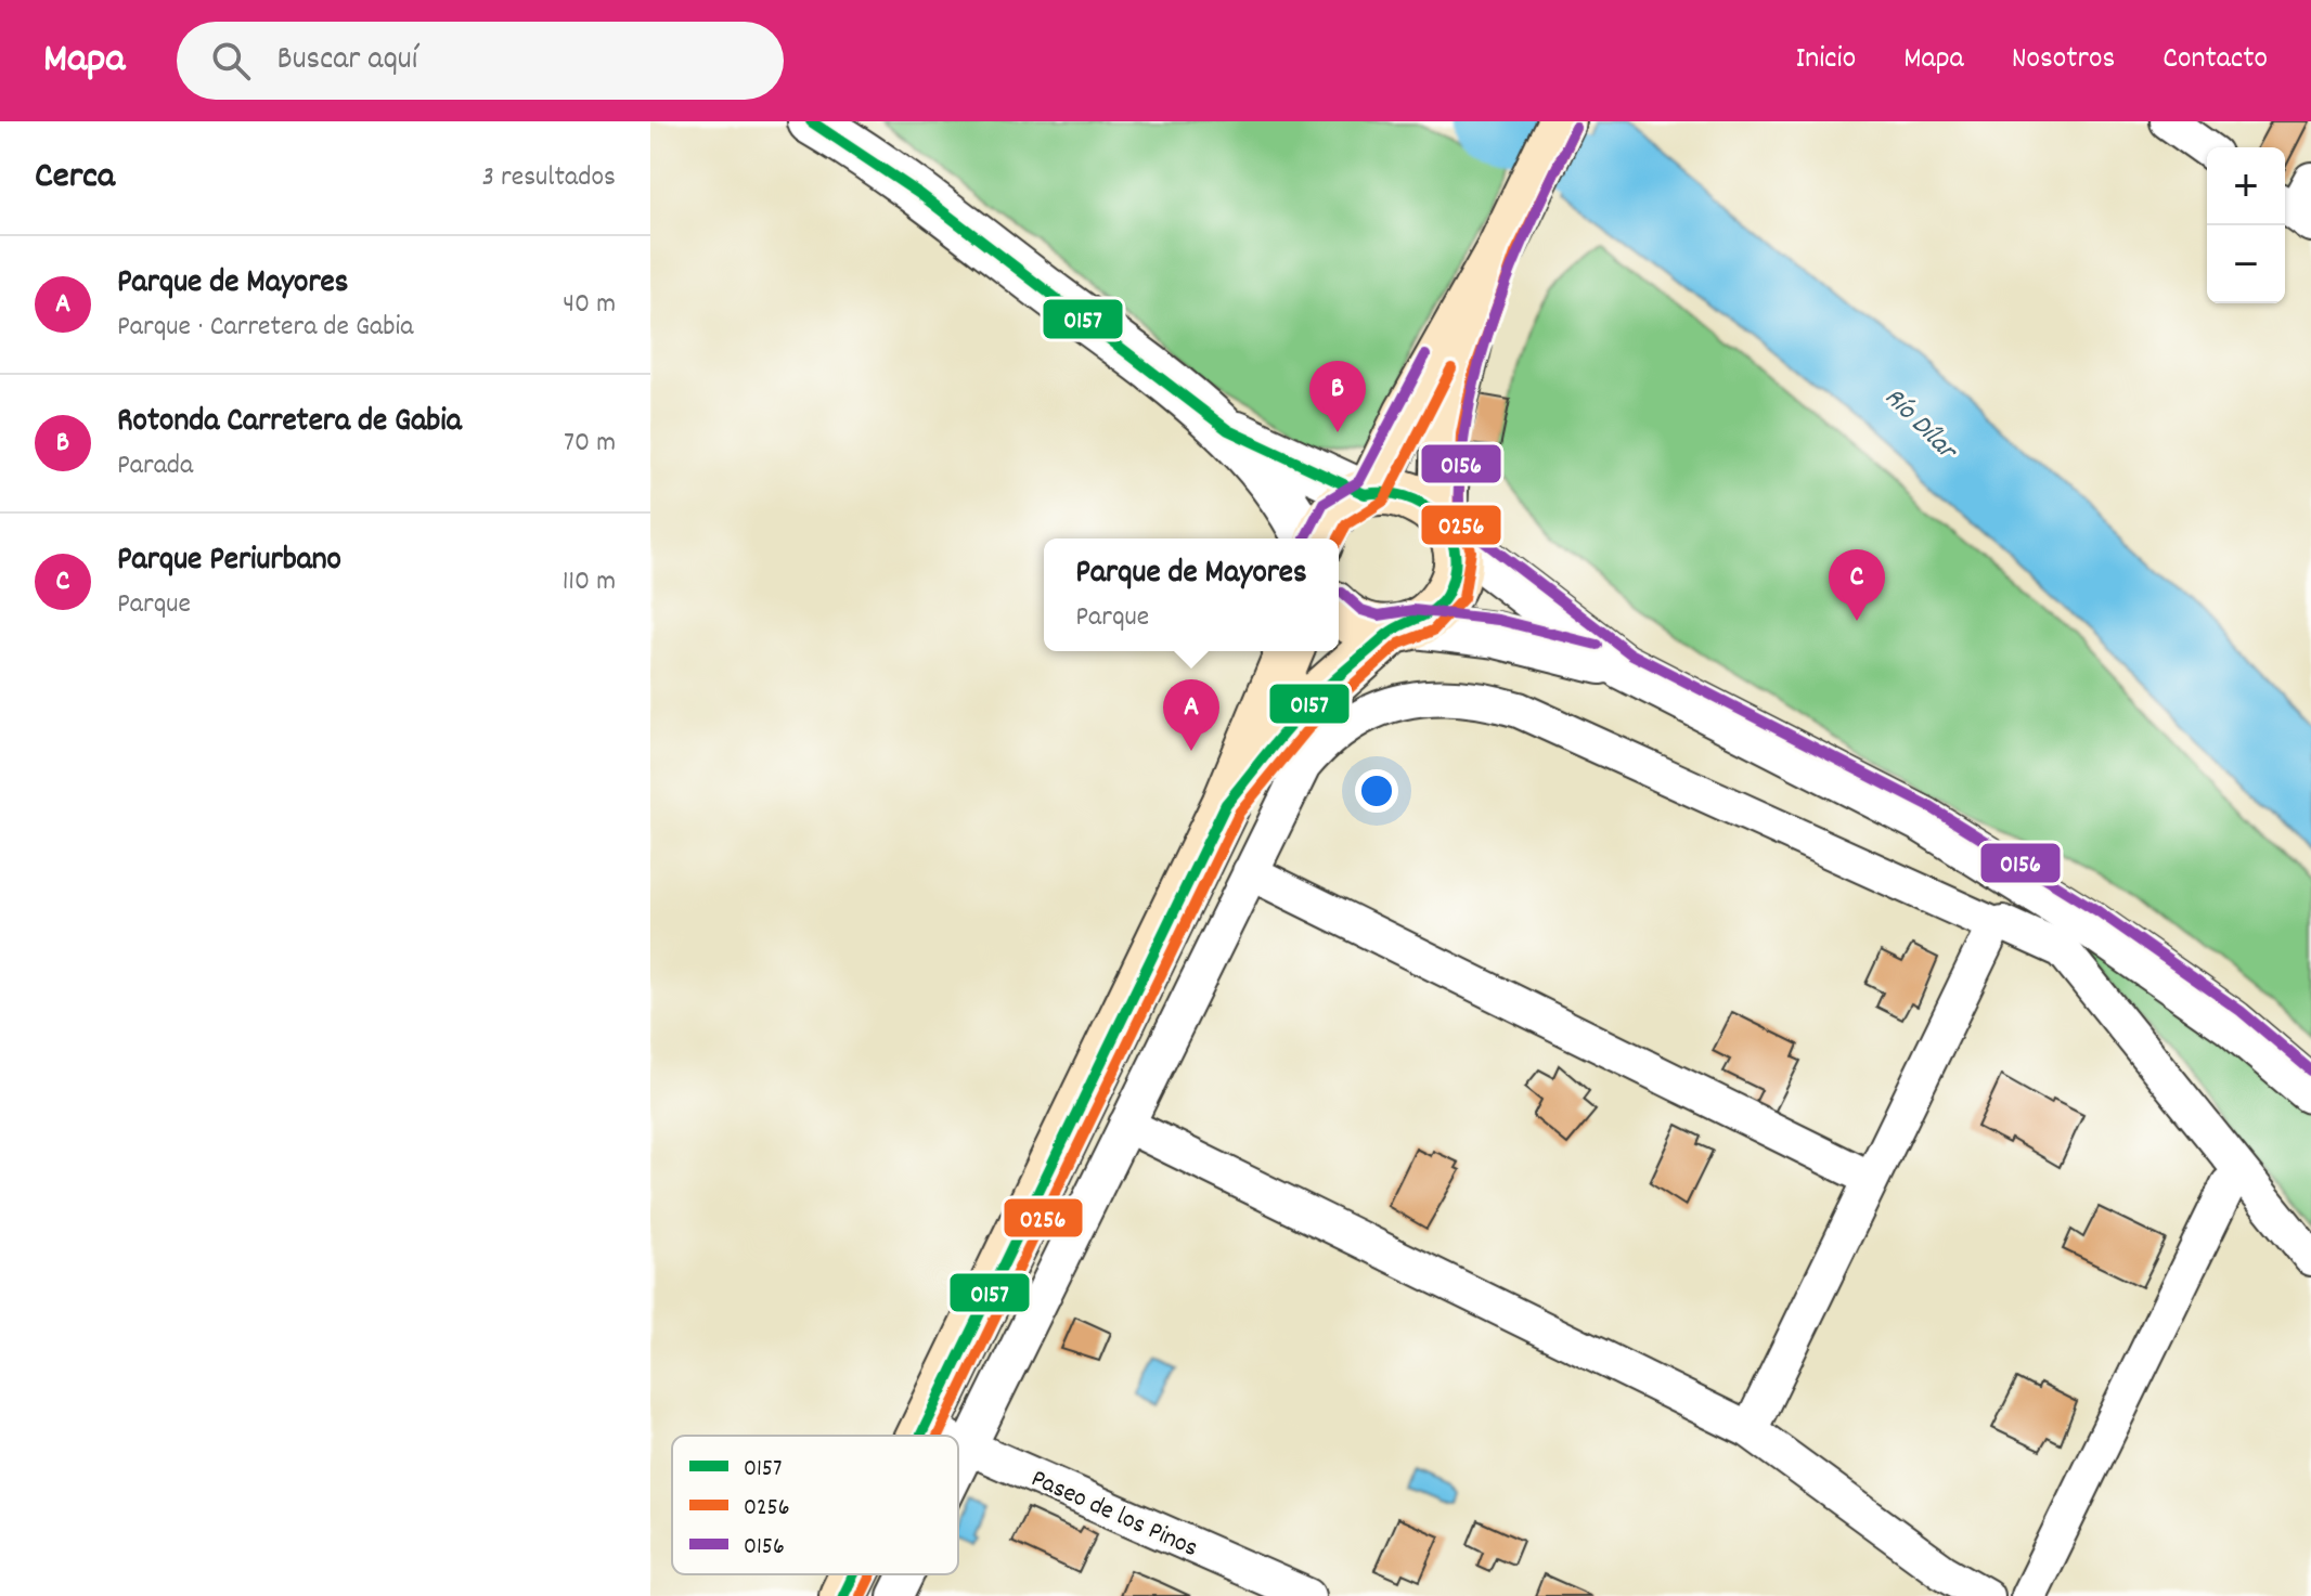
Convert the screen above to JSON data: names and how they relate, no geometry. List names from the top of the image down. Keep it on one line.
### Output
{"streets":{"street":["Paseo de los Pinos"]},"water":["Río Dílar"],"lines":["transit line 0157","transit line 0256","transit line 0156"],"legend":["0157","0256","0156"],"page":{"header":"Mapa","search":"Buscar aquí","nav":["Inicio","Mapa","Nosotros","Contacto"],"heading":["Cerca","3 resultados"],"map_buttons":["+","−"],"list":[{"mark":"A","name":"Parque de Mayores","note":"Parque · Carretera de Gabia","value":"40 m"},{"mark":"B","name":"Rotonda Carretera de Gabia","note":"Parada","value":"70 m"},{"mark":"C","name":"Parque Periurbano","note":"Parque","value":"110 m"}],"pins":["B","C","A"],"popup":["Parque de Mayores","Parque"]}}
